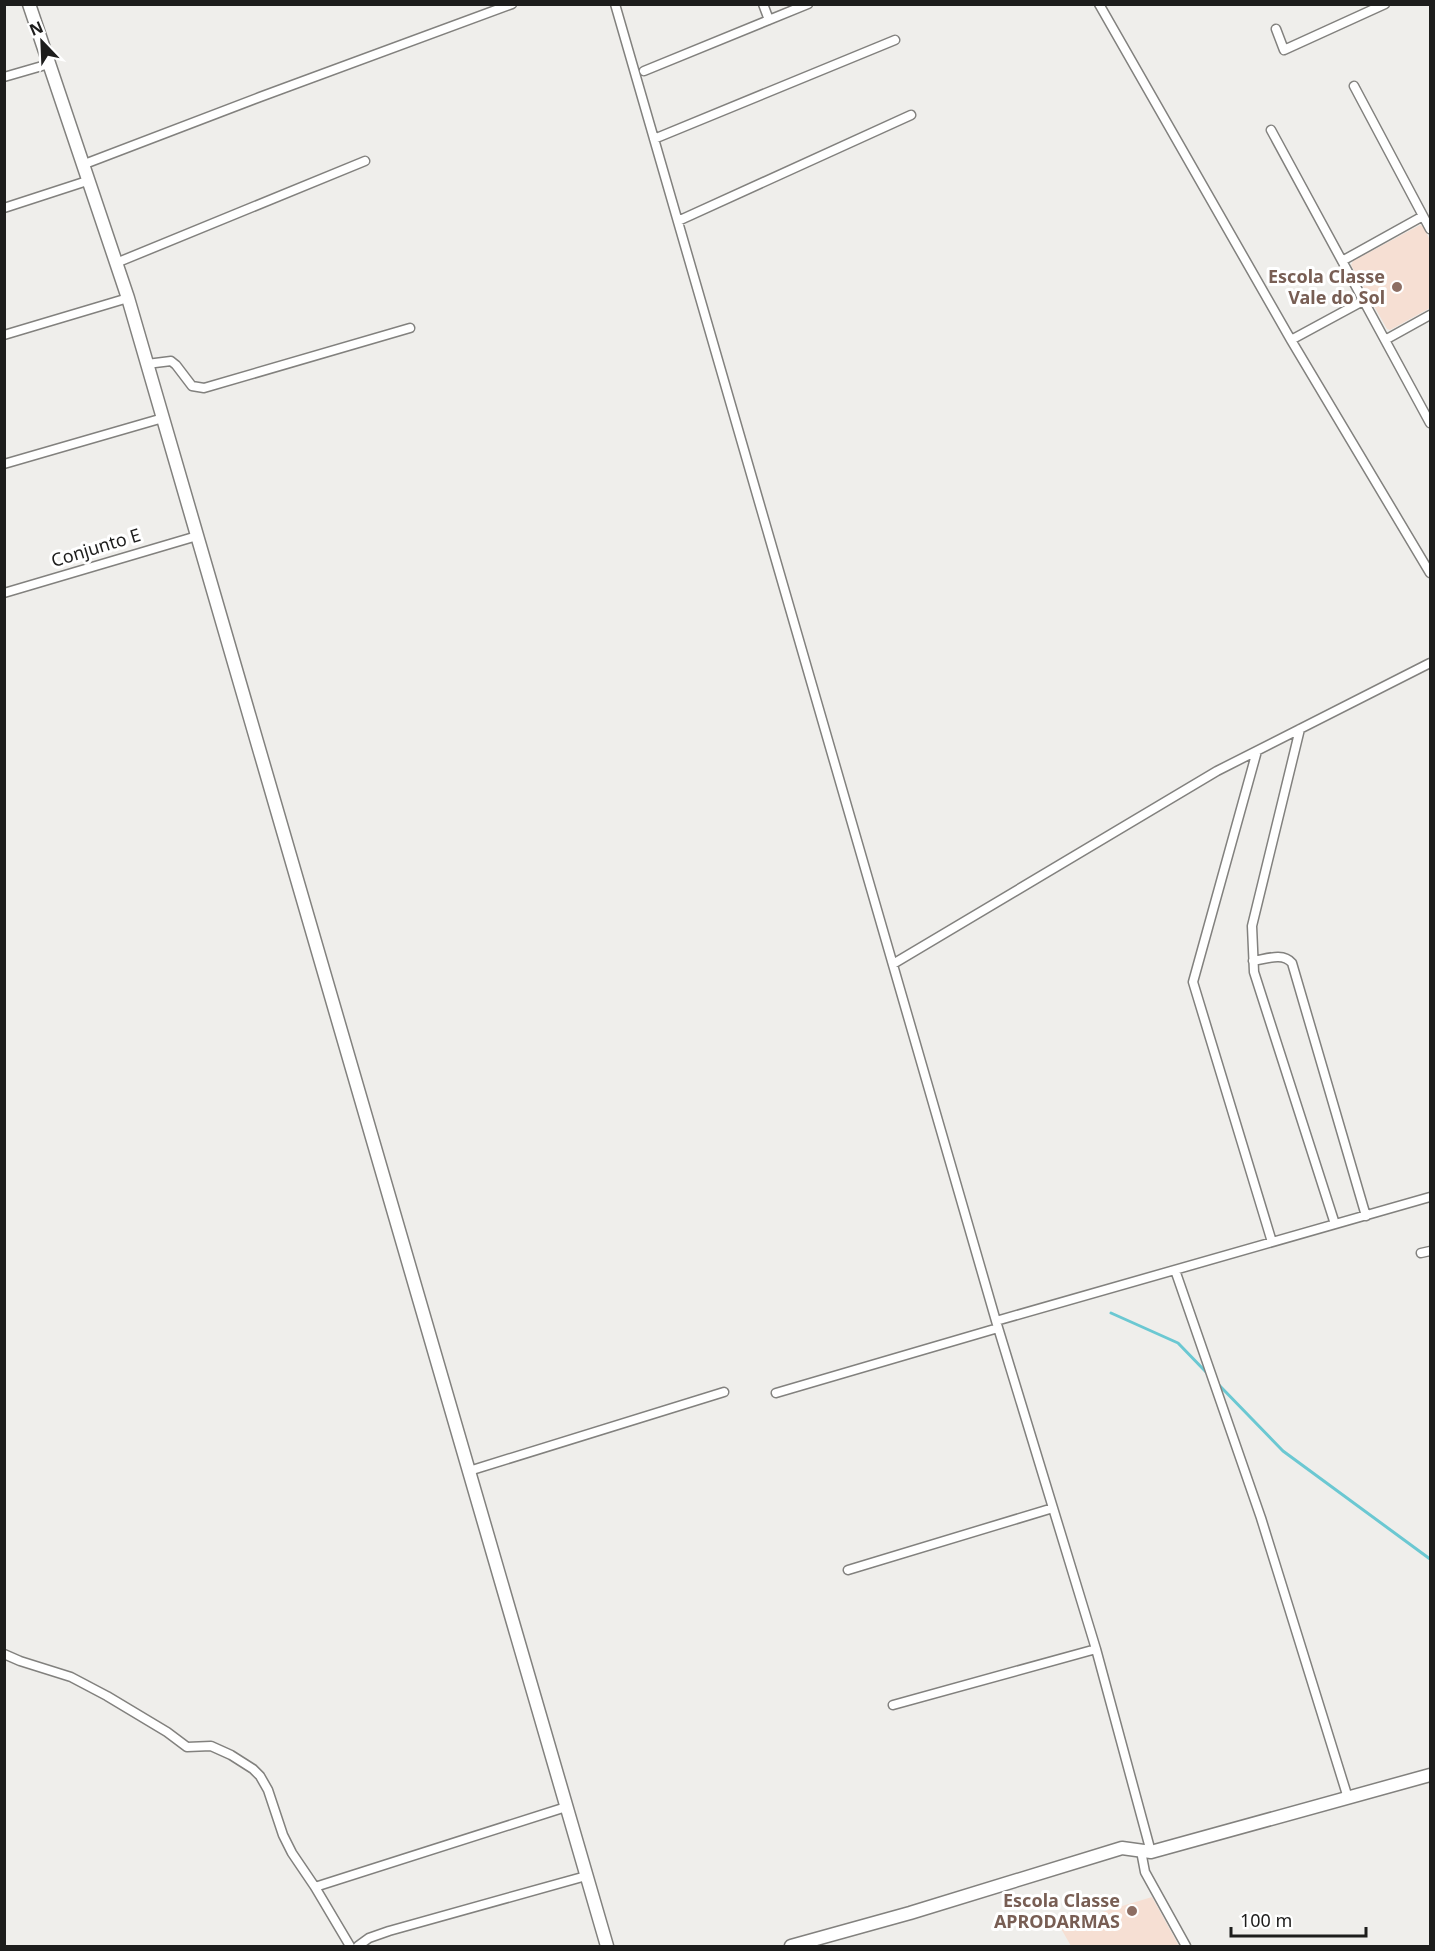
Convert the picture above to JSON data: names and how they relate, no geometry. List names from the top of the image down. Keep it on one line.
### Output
{"streets":{"street":["Conjunto E"]},"places":["Escola Classe Vale do Sol","Escola Classe APRODARMAS"],"scale_bar":"100 m","north":"top left"}
